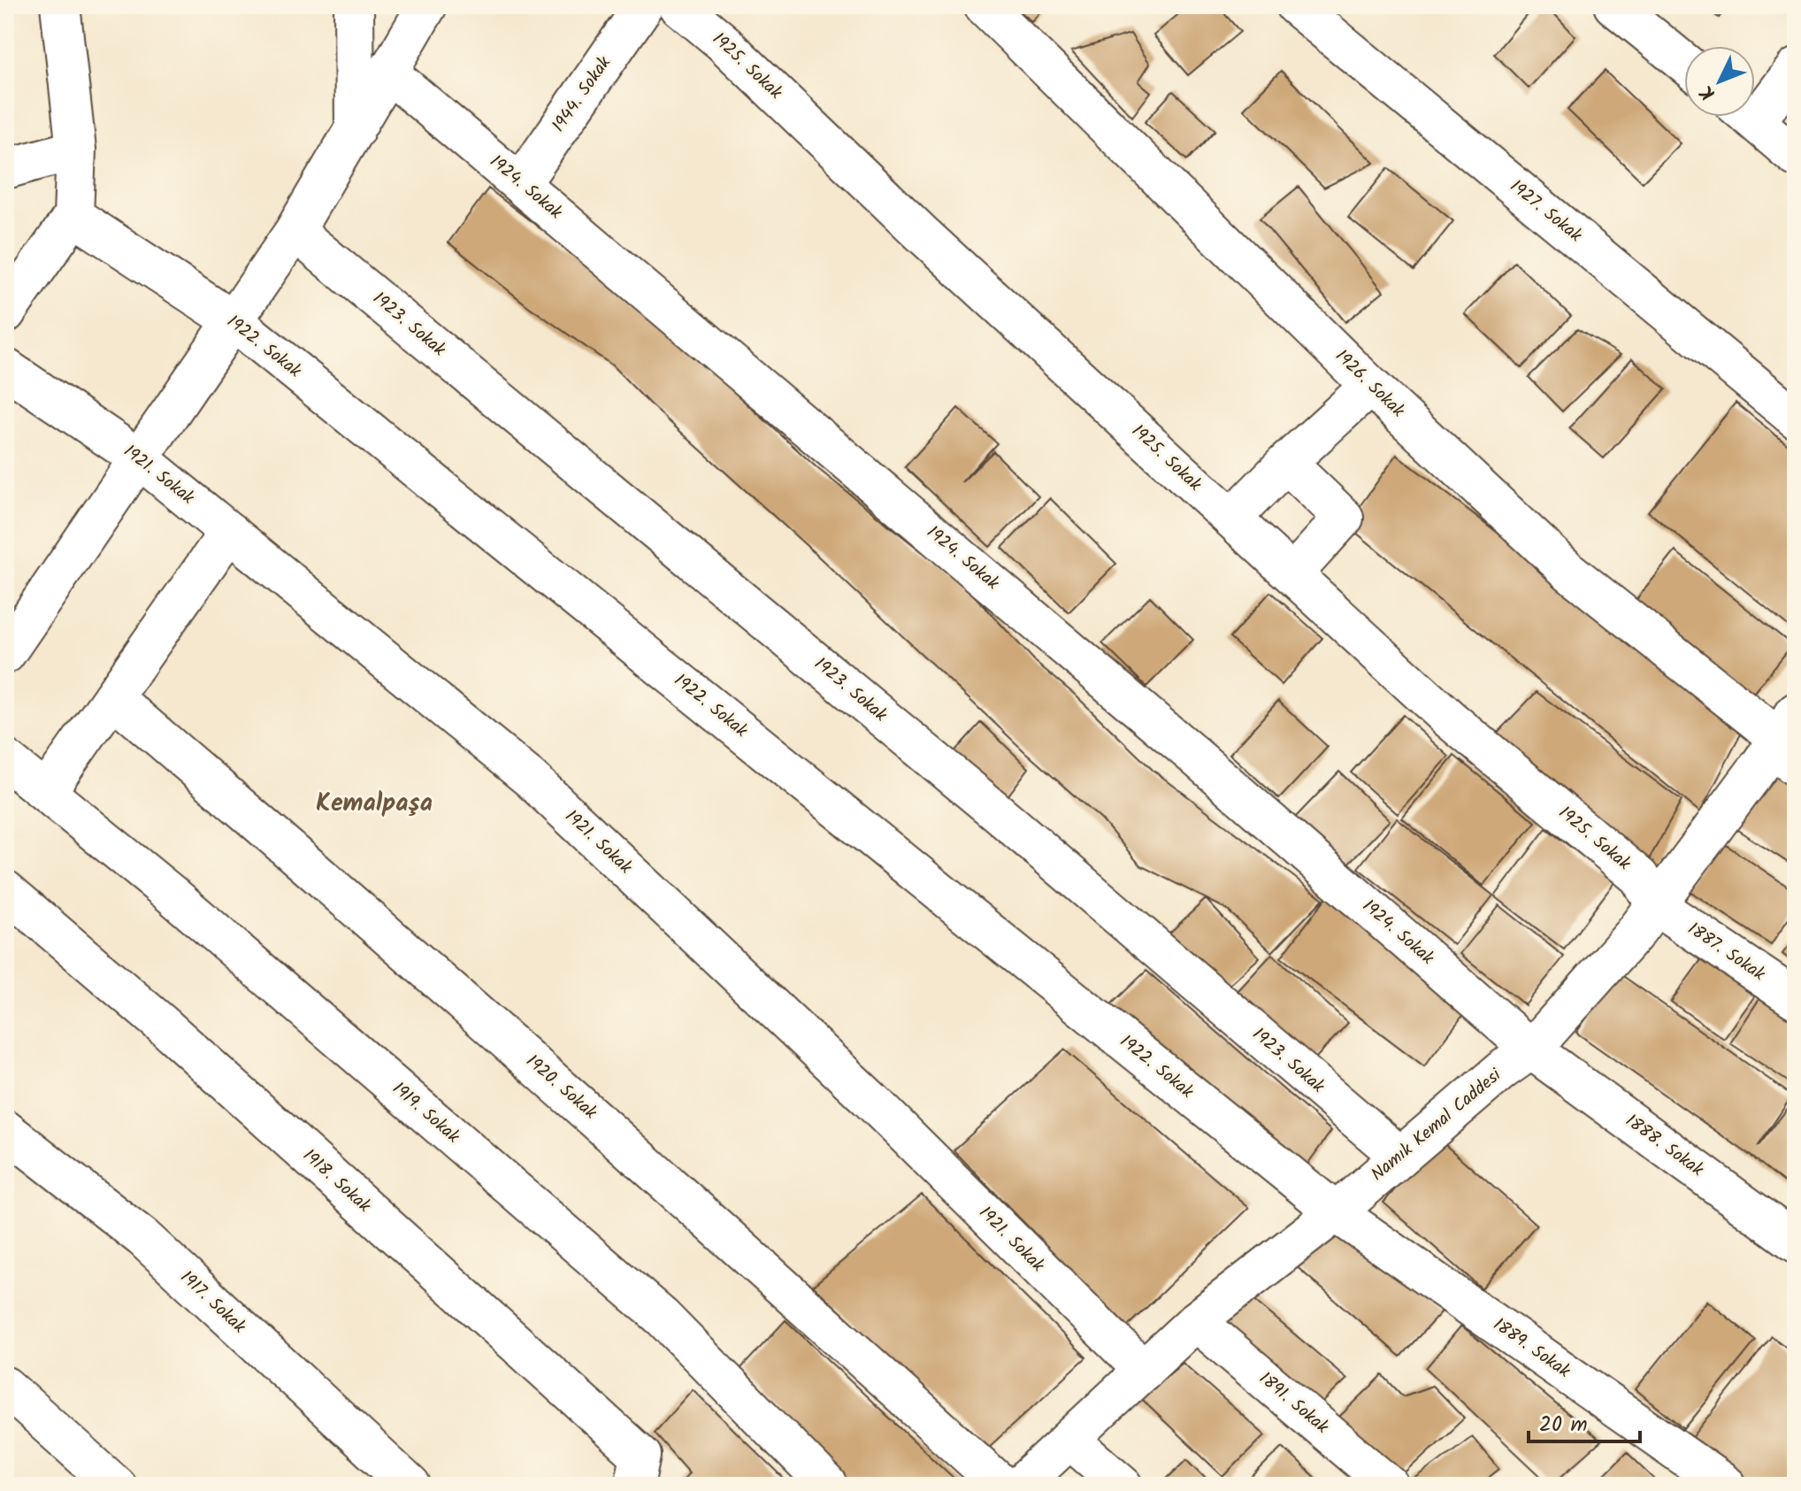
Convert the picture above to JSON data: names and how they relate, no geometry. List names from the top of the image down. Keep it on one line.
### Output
{"streets":{"street":["1925. Sokak","1944. Sokak","1924. Sokak","1927. Sokak","1923. Sokak","1922. Sokak","1926. Sokak","1921. Sokak","1887. Sokak","1920. Sokak","1919. Sokak","Namık Kemal Caddesi","1888. Sokak","1918. Sokak","1917. Sokak","1889. Sokak","1891. Sokak"]},"crossings":[["1925. Sokak","1887. Sokak"],["1925. Sokak","Namık Kemal Caddesi"],["1944. Sokak","1924. Sokak"],["1924. Sokak","Namık Kemal Caddesi"],["1924. Sokak","1888. Sokak"],["1923. Sokak","Namık Kemal Caddesi"],["1922. Sokak","Namık Kemal Caddesi"],["1922. Sokak","1889. Sokak"],["1926. Sokak","Namık Kemal Caddesi"],["1921. Sokak","Namık Kemal Caddesi"],["1887. Sokak","Namık Kemal Caddesi"],["Namık Kemal Caddesi","1888. Sokak"],["Namık Kemal Caddesi","1889. Sokak"],["Namık Kemal Caddesi","1891. Sokak"]],"districts":["Kemalpaşa"],"scale_bar":"20 m","north":"bottom left"}
